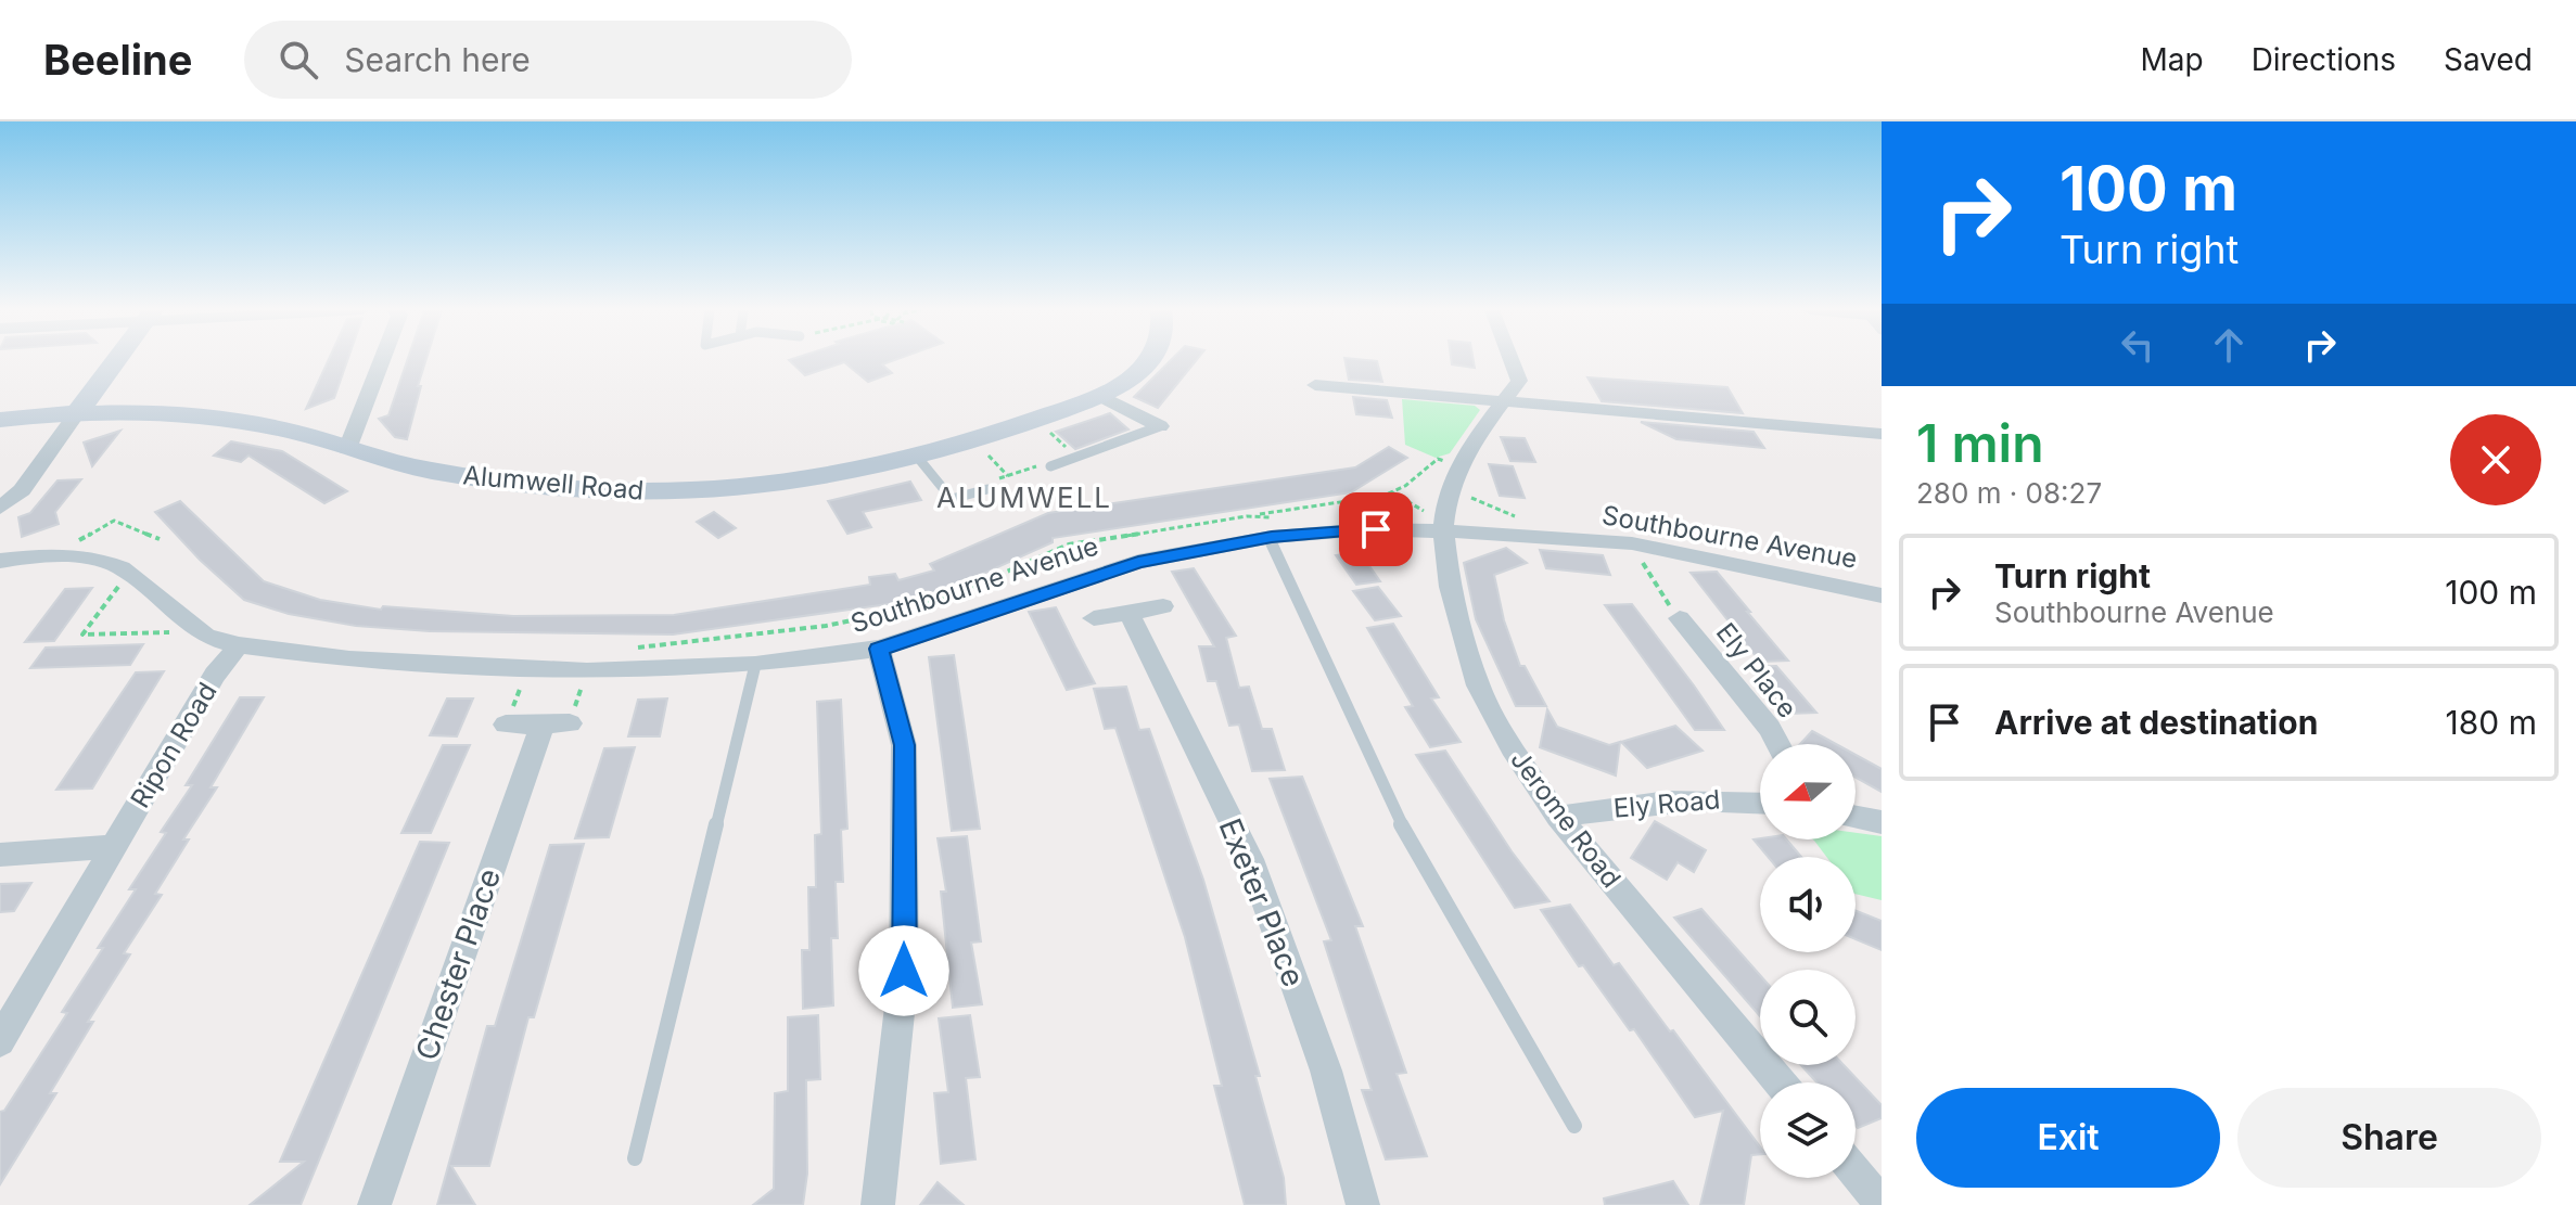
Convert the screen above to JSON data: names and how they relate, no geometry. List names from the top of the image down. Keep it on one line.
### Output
{"streets":{"street":["Alumwell Road","Southbourne Avenue","Ely Place","Ripon Road","Ely Road","Jerome Road","Exeter Place","Chester Place"]},"crossings":[["Southbourne Avenue","Ripon Road"],["Southbourne Avenue","Jerome Road"],["Ely Road","Jerome Road"]],"districts":["ALUMWELL"],"north":"left","page":{"header":"Beeline","search":"Search here","nav":["Map","Directions","Saved"],"turn":["100 m","Turn right"],"heading":["1 min","280 m · 08:27"],"list":[{"name":"Turn right","note":"Southbourne Avenue","value":"100 m"},{"name":"Arrive at destination","value":"180 m"}],"buttons":["Exit","Share"]}}
